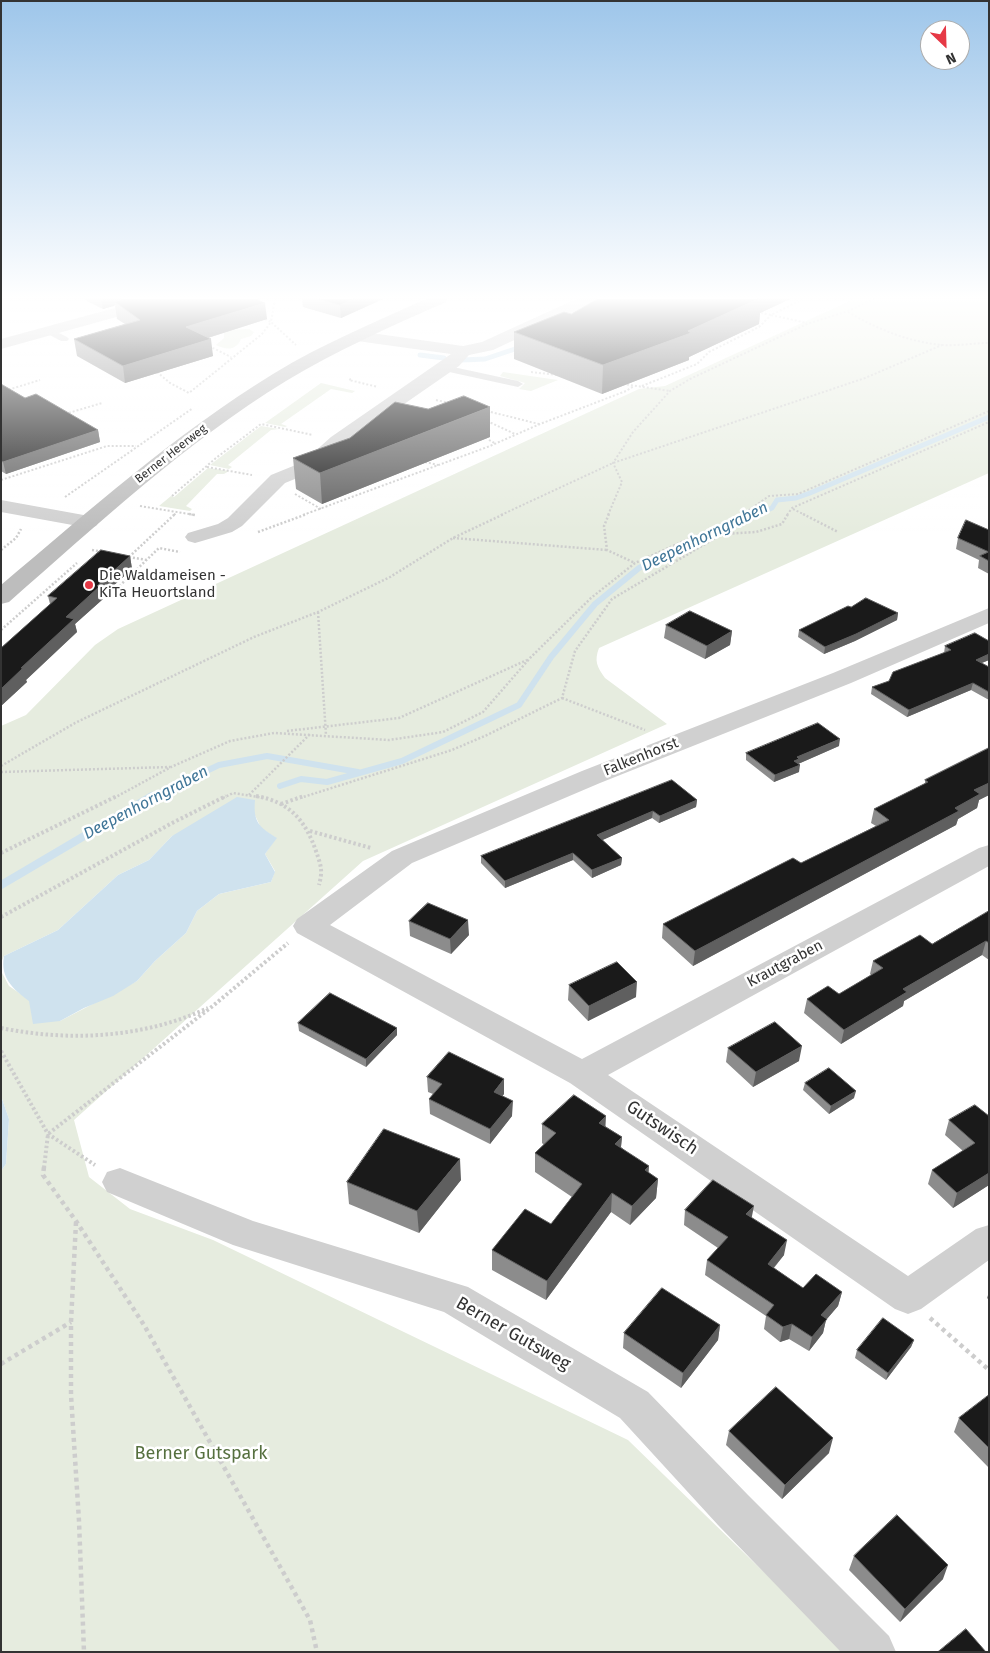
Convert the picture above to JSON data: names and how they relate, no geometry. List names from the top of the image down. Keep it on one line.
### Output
{"streets":{"main road":["Berner Heerweg"],"street":["Falkenhorst","Krautgraben","Gutswisch","Berner Gutsweg"]},"crossings":[["Falkenhorst","Gutswisch"],["Krautgraben","Gutswisch"]],"water":["Deepenhorngraben"],"parks":["Berner Gutspark"],"places":["Die Waldameisen - KiTa Heuortsland"],"north":"bottom right"}
